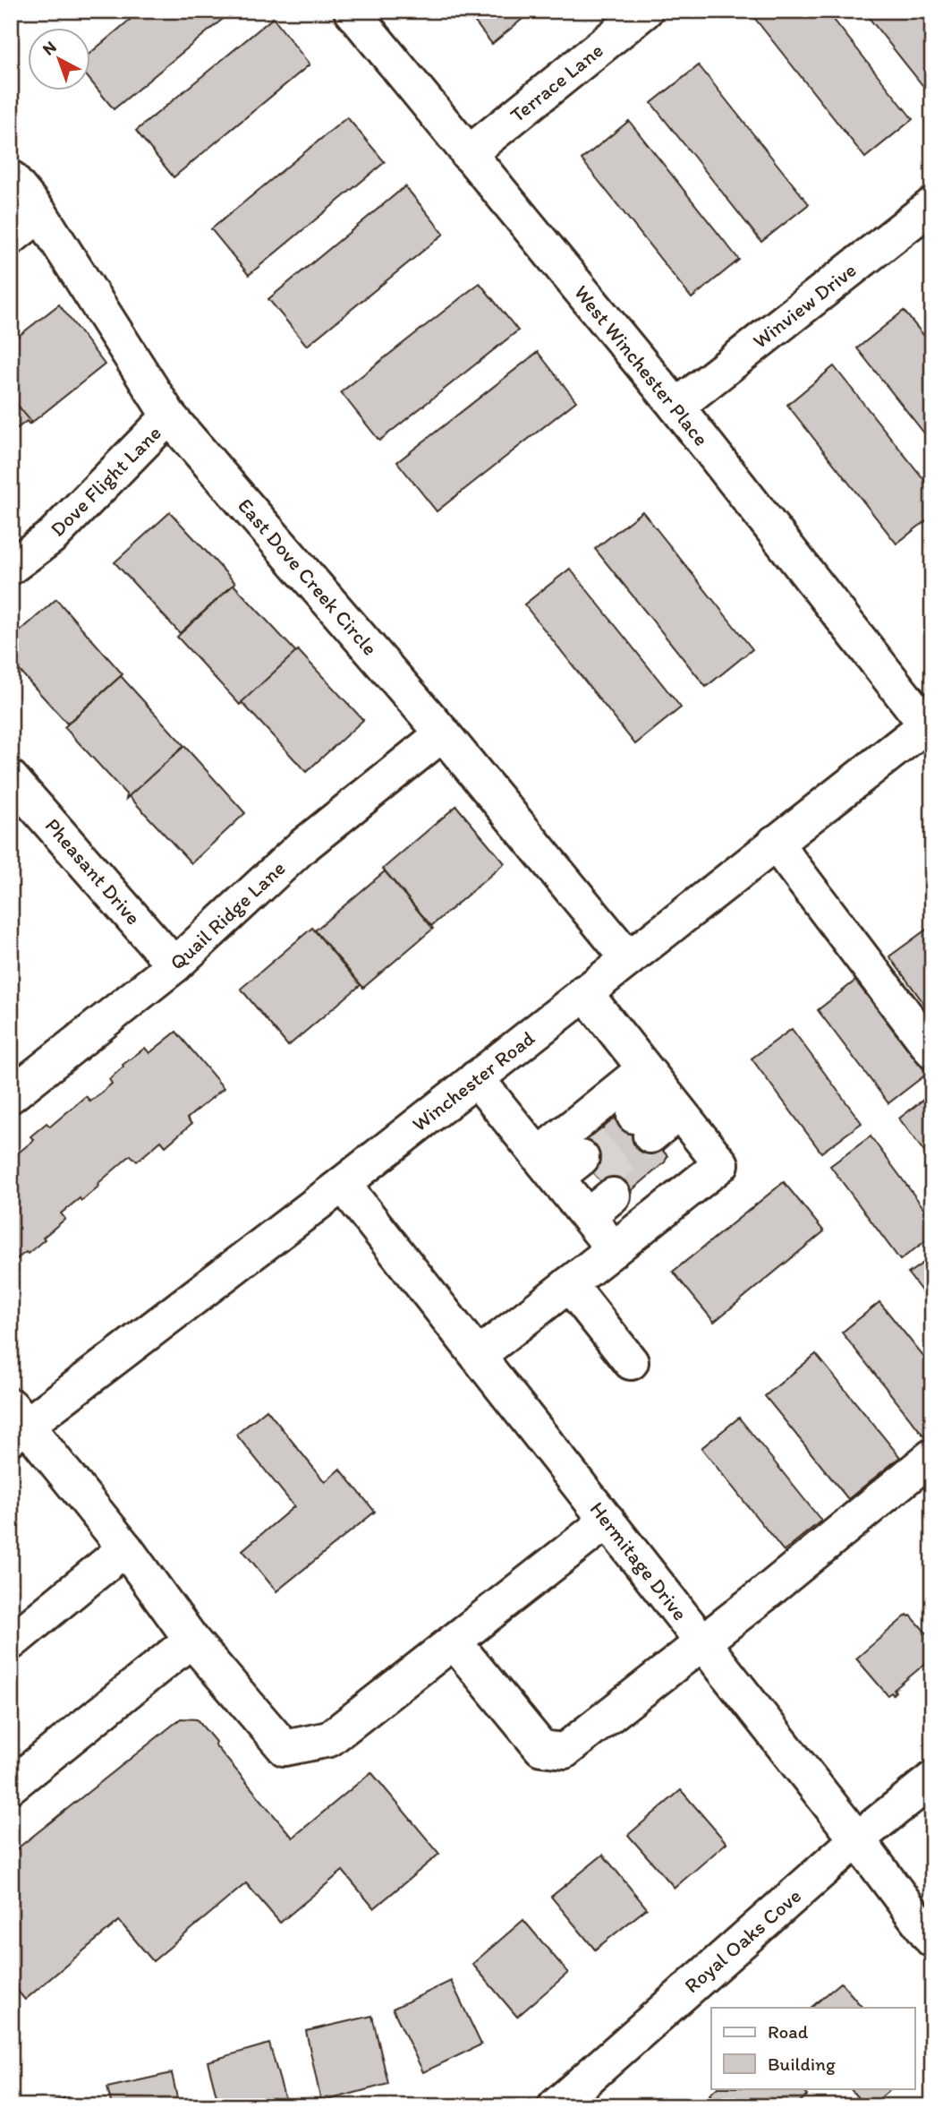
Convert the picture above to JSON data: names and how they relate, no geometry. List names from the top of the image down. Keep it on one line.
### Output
{"streets":{"street":["Terrace Lane","Winview Drive","West Winchester Place","Dove Flight Lane","East Dove Creek Circle","Pheasant Drive","Quail Ridge Lane","Winchester Road","Hermitage Drive","Royal Oaks Cove"]},"crossings":[["Terrace Lane","West Winchester Place"],["Winview Drive","West Winchester Place"],["West Winchester Place","Winchester Road"],["Dove Flight Lane","East Dove Creek Circle"],["East Dove Creek Circle","Quail Ridge Lane"],["East Dove Creek Circle","Winchester Road"],["Pheasant Drive","Quail Ridge Lane"],["Winchester Road","Hermitage Drive"],["Hermitage Drive","Royal Oaks Cove"]],"legend":["Road","Building"],"north":"top left"}
